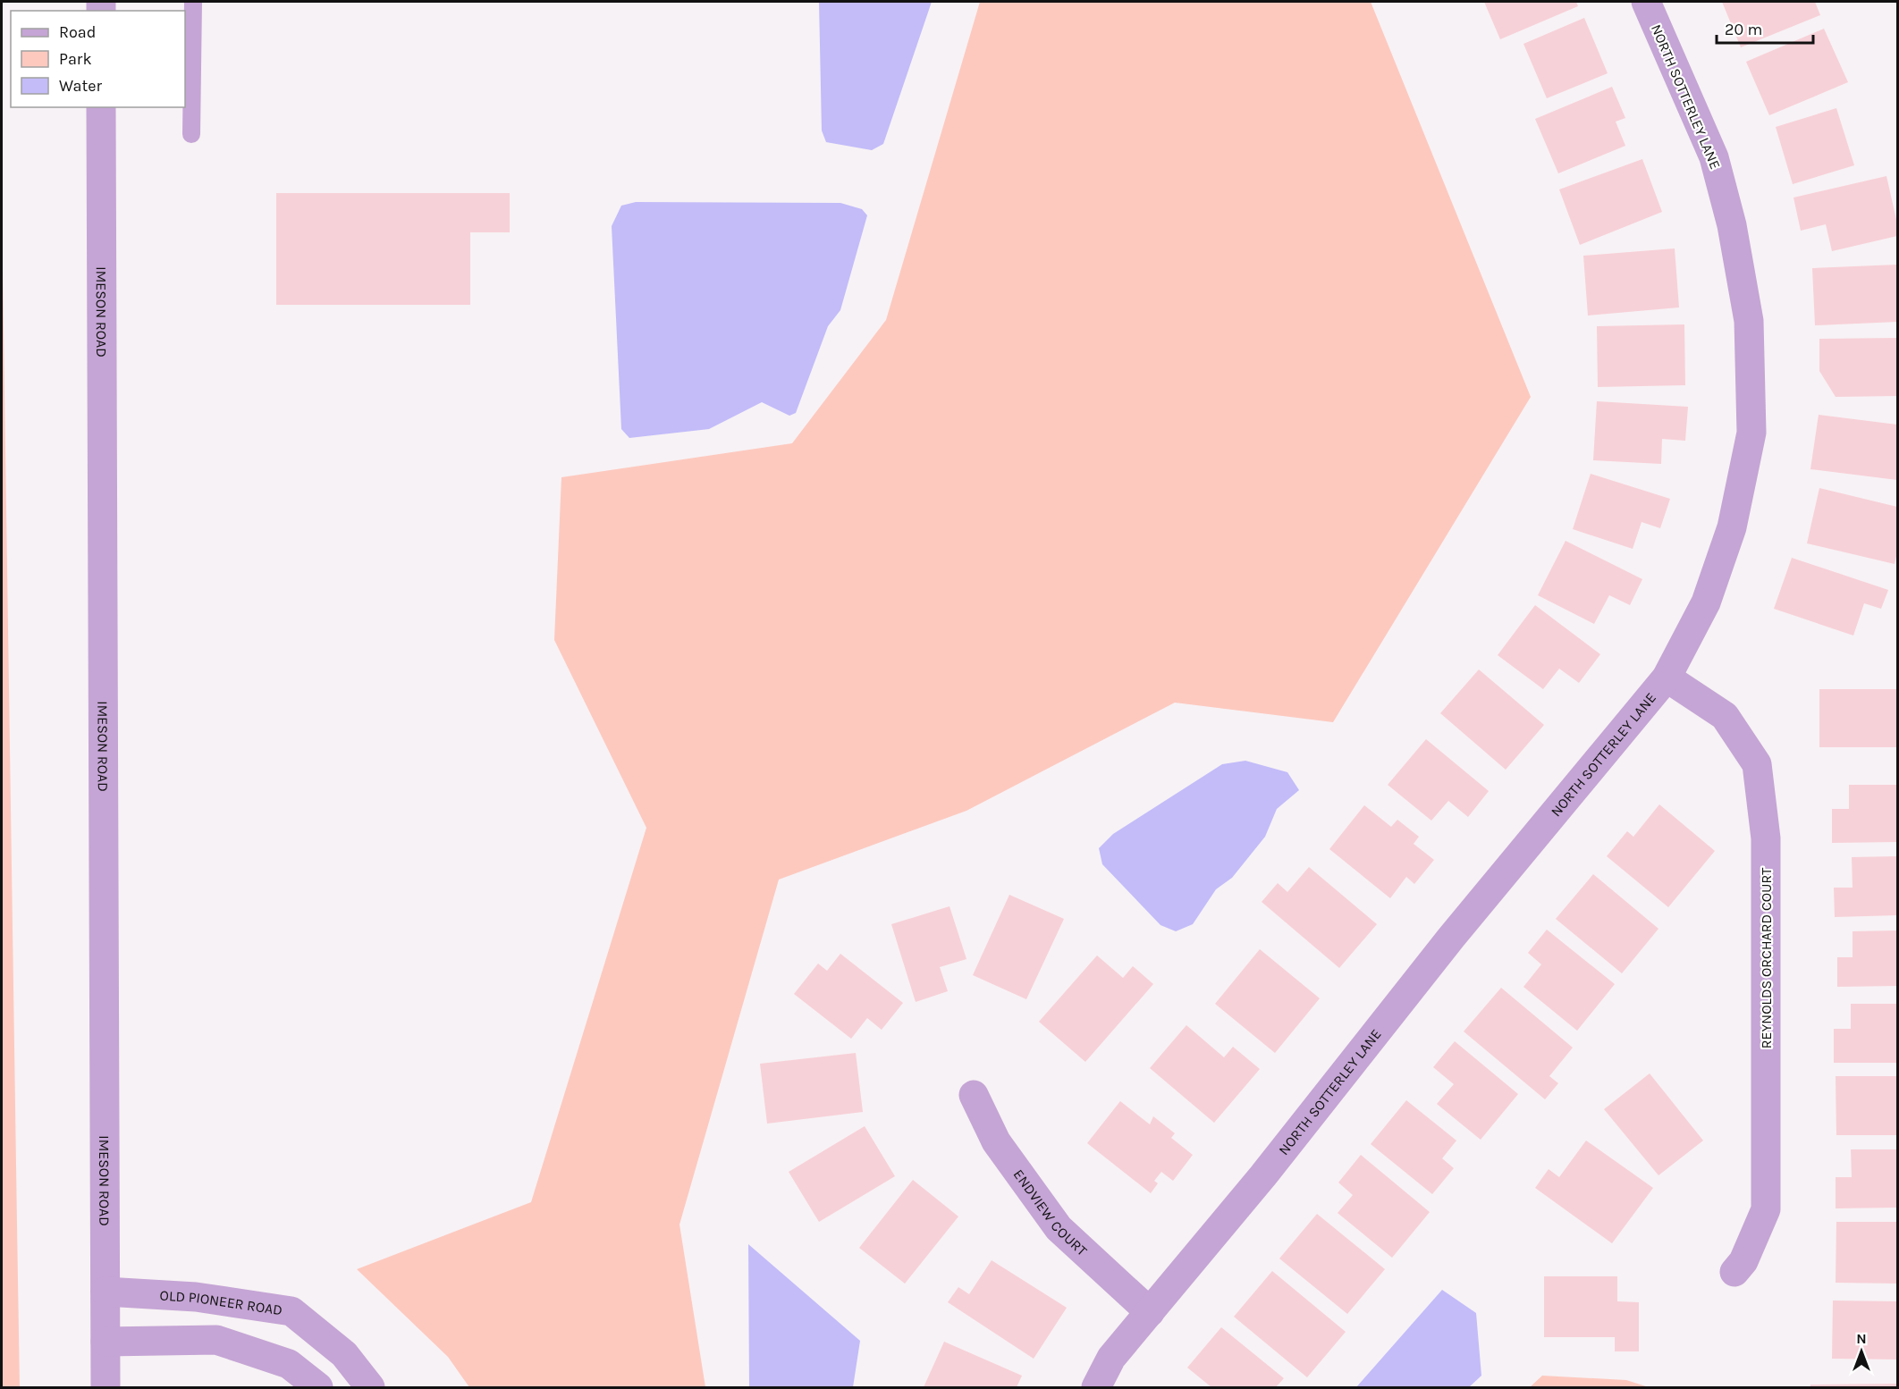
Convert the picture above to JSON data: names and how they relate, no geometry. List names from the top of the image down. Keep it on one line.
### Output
{"streets":{"street":["NORTH SOTTERLEY LANE","IMESON ROAD","REYNOLDS ORCHARD COURT","ENDVIEW COURT","OLD PIONEER ROAD"]},"crossings":[["NORTH SOTTERLEY LANE","REYNOLDS ORCHARD COURT"],["NORTH SOTTERLEY LANE","ENDVIEW COURT"],["IMESON ROAD","OLD PIONEER ROAD"]],"legend":["Road","Park","Water"],"scale_bar":"20 m","north":"top"}
